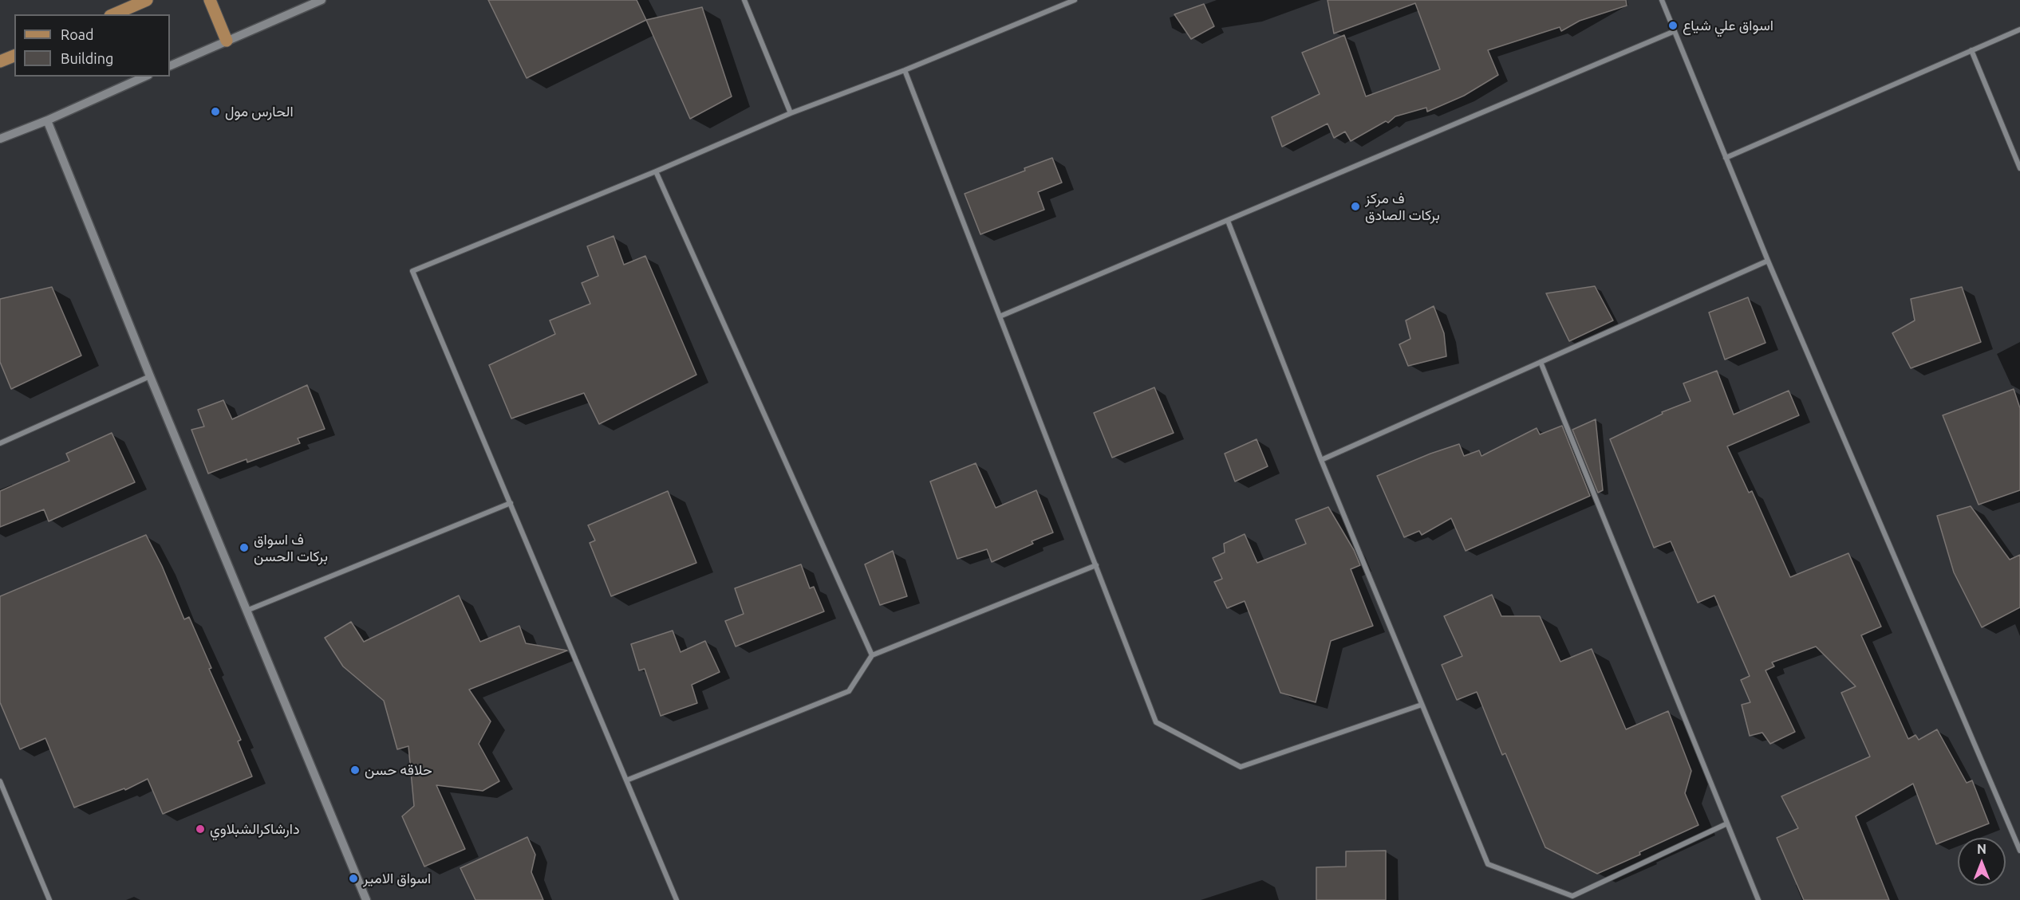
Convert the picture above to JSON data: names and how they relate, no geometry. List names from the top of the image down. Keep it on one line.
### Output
{"places":["اسواق علي شياع","الحارس مول","ف مركز بركات الصادق","ف اسواق بركات الحسن","حلاقه حسن","دارشاكرالشبلاوي","اسواق الامير"],"legend":["Road","Building"],"north":"top"}
